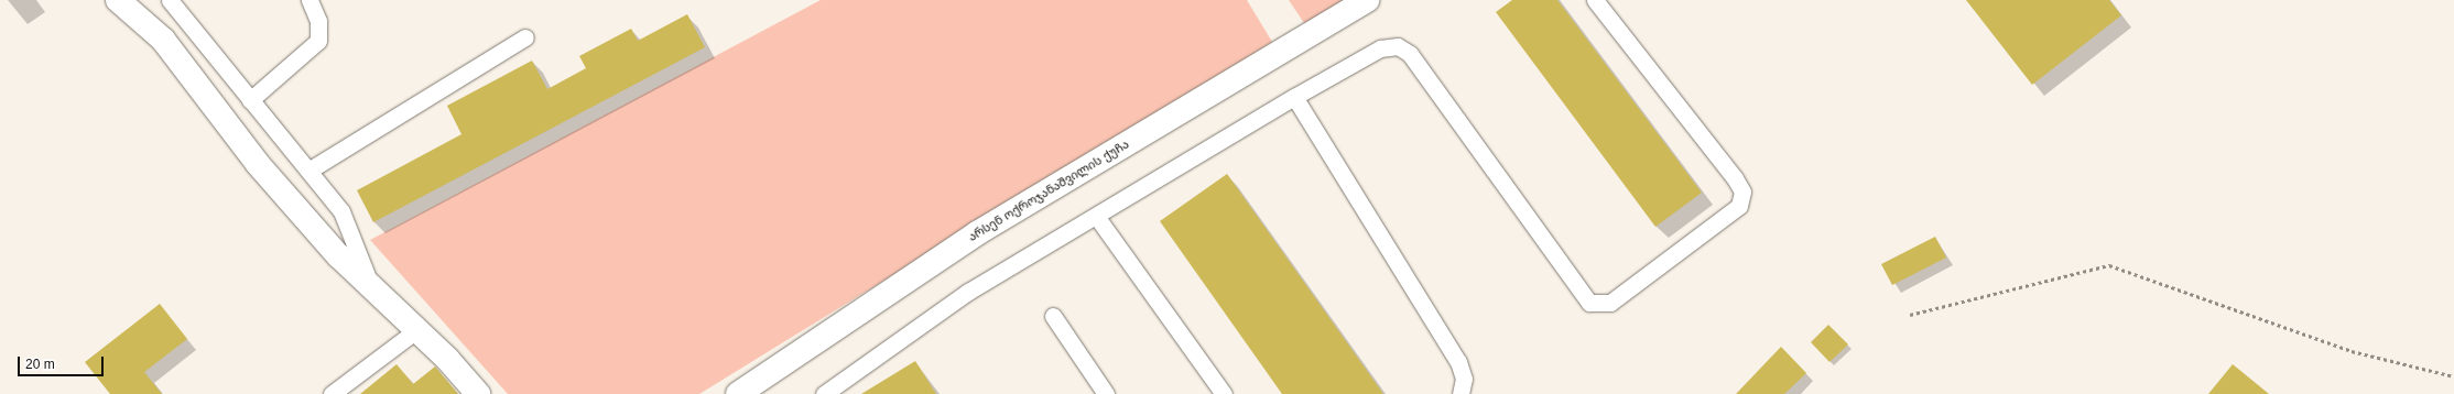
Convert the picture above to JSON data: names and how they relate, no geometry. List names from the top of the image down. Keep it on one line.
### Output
{"streets":{"street":["არსენ ოქროჯანაშვილის ქუჩა"]},"scale_bar":"20 m"}
